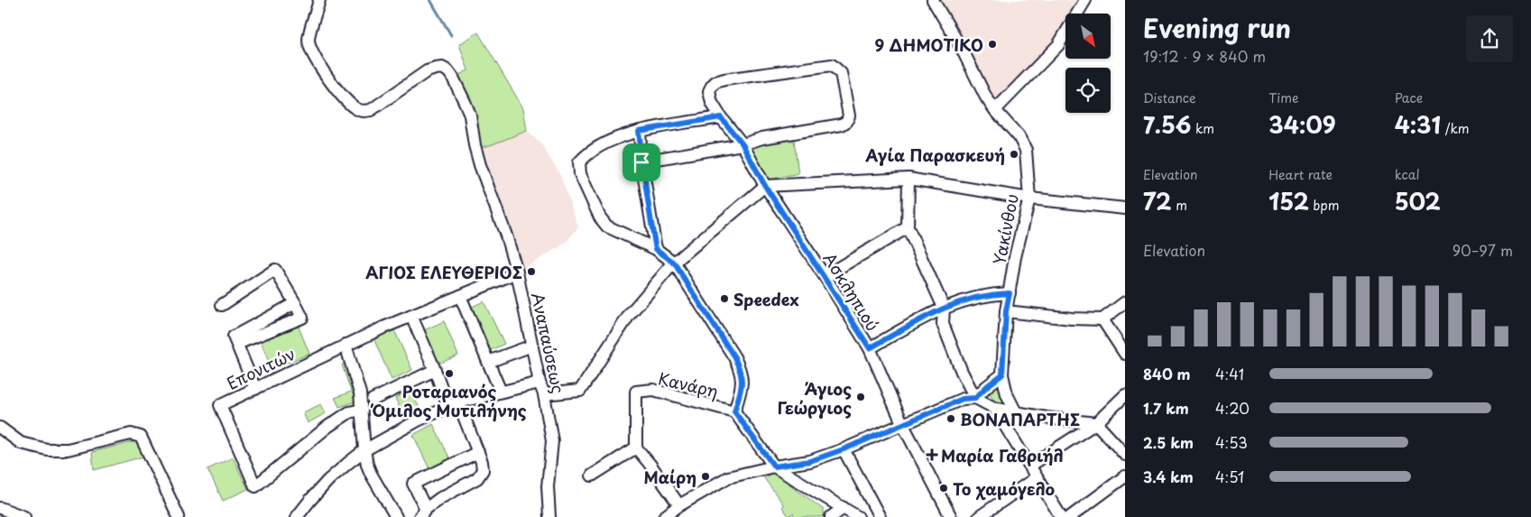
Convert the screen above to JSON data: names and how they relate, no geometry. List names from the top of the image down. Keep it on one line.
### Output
{"streets":{"street":["Υακίνθου","Ασκληπιού","Αναπαύσεως","Επονιτών","Κανάρη"]},"crossings":[["Αναπαύσεως","Επονιτών"]],"places":{"other":["9 ΔΗΜΟΤΙΚΟ","Αγία Παρασκευή","ΑΓΙΟΣ ΕΛΕΥΘΕΡΙΟΣ","Speedex","Ροταριανός Όμιλος Μυτιλήνης","Άγιος Γεώργιος","ΒΟΝΑΠΑΡΤΗΣ","Μαίρη","Το χαμόγελο"],"health":["Μαρία Γαβριήλ"]},"north":"bottom right","page":{"heading":["Evening run","19:12 · 9 × 840 m"],"stats":[["Distance","7.56 km"],["Time","34:09"],["Pace","4:31 /km"],["Elevation","72 m"],["Heart rate","152 bpm"],["kcal","502"]],"chart":["Elevation","90–97 m"],"list":[{"name":"840 m","note":"4:41"},{"name":"1.7 km","note":"4:20"},{"name":"2.5 km","note":"4:53"},{"name":"3.4 km","note":"4:51"}]}}
